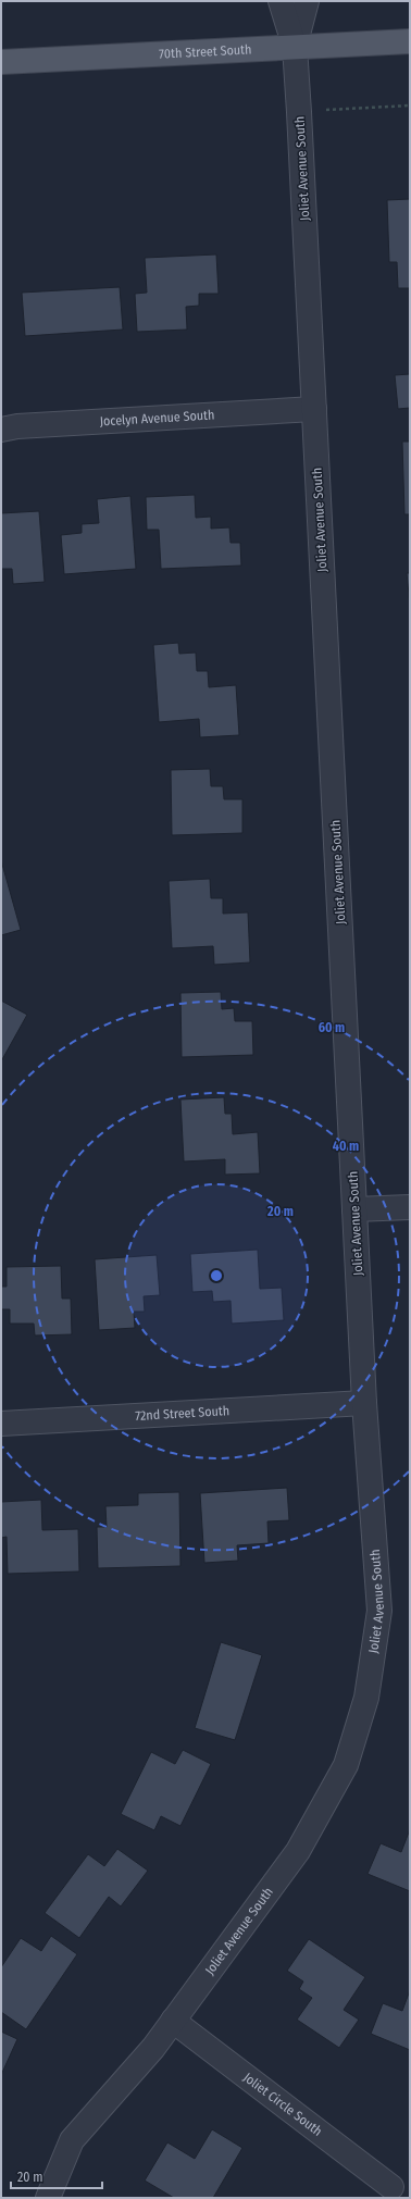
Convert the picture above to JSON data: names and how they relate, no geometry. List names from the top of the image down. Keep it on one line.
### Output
{"streets":{"main road":["70th Street South"],"street":["Joliet Avenue South","Jocelyn Avenue South","72nd Street South","Joliet Circle South"]},"crossings":[["70th Street South","Joliet Avenue South"],["Joliet Avenue South","Jocelyn Avenue South"],["Joliet Avenue South","72nd Street South"],["Joliet Avenue South","Joliet Circle South"]],"scale_bar":"20 m","rings":["60 m","40 m","20 m"]}
